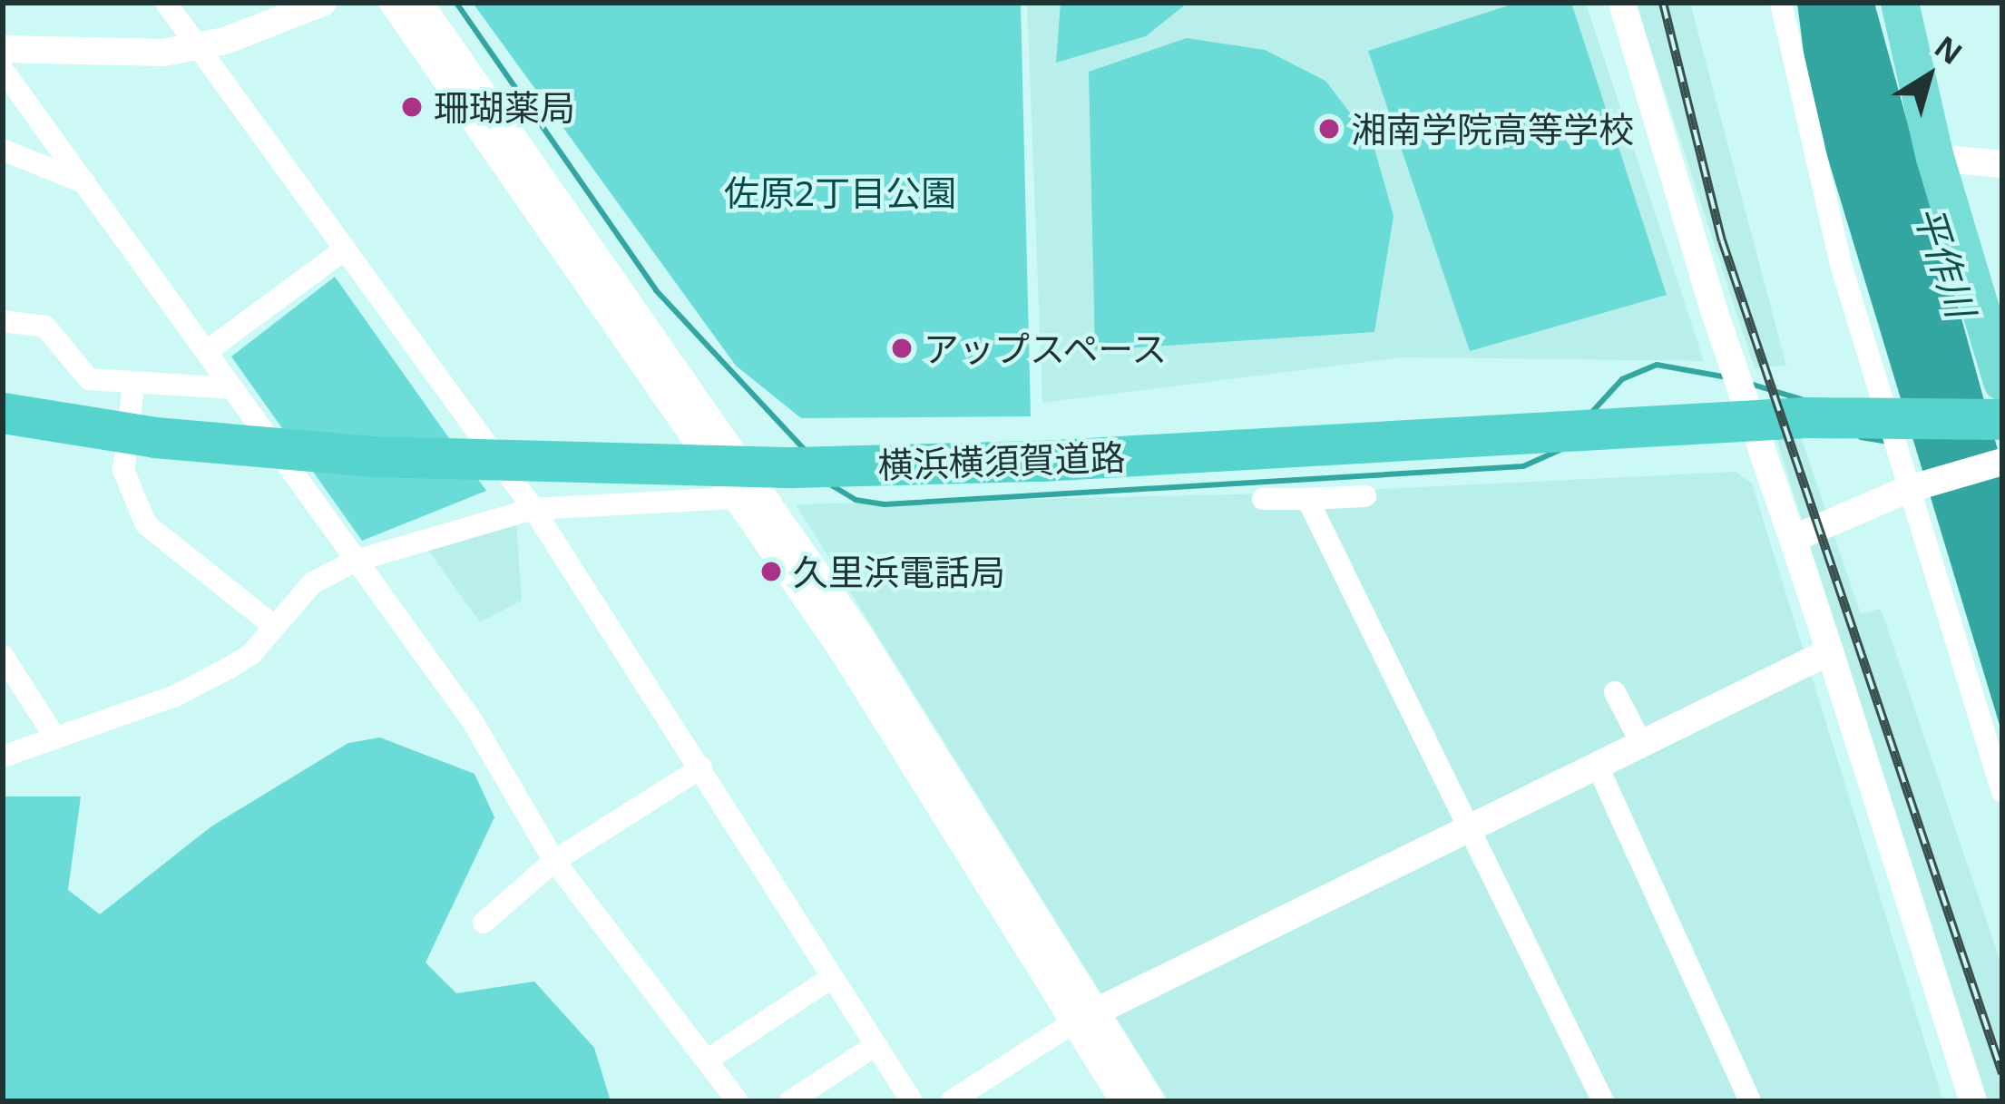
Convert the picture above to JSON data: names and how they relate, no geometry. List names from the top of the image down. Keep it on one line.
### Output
{"streets":{"highway":["横浜横須賀道路"]},"water":["平作川"],"parks":["佐原2丁目公園"],"places":["珊瑚薬局","湘南学院高等学校","アップスペース","久里浜電話局"],"north":"top right"}
